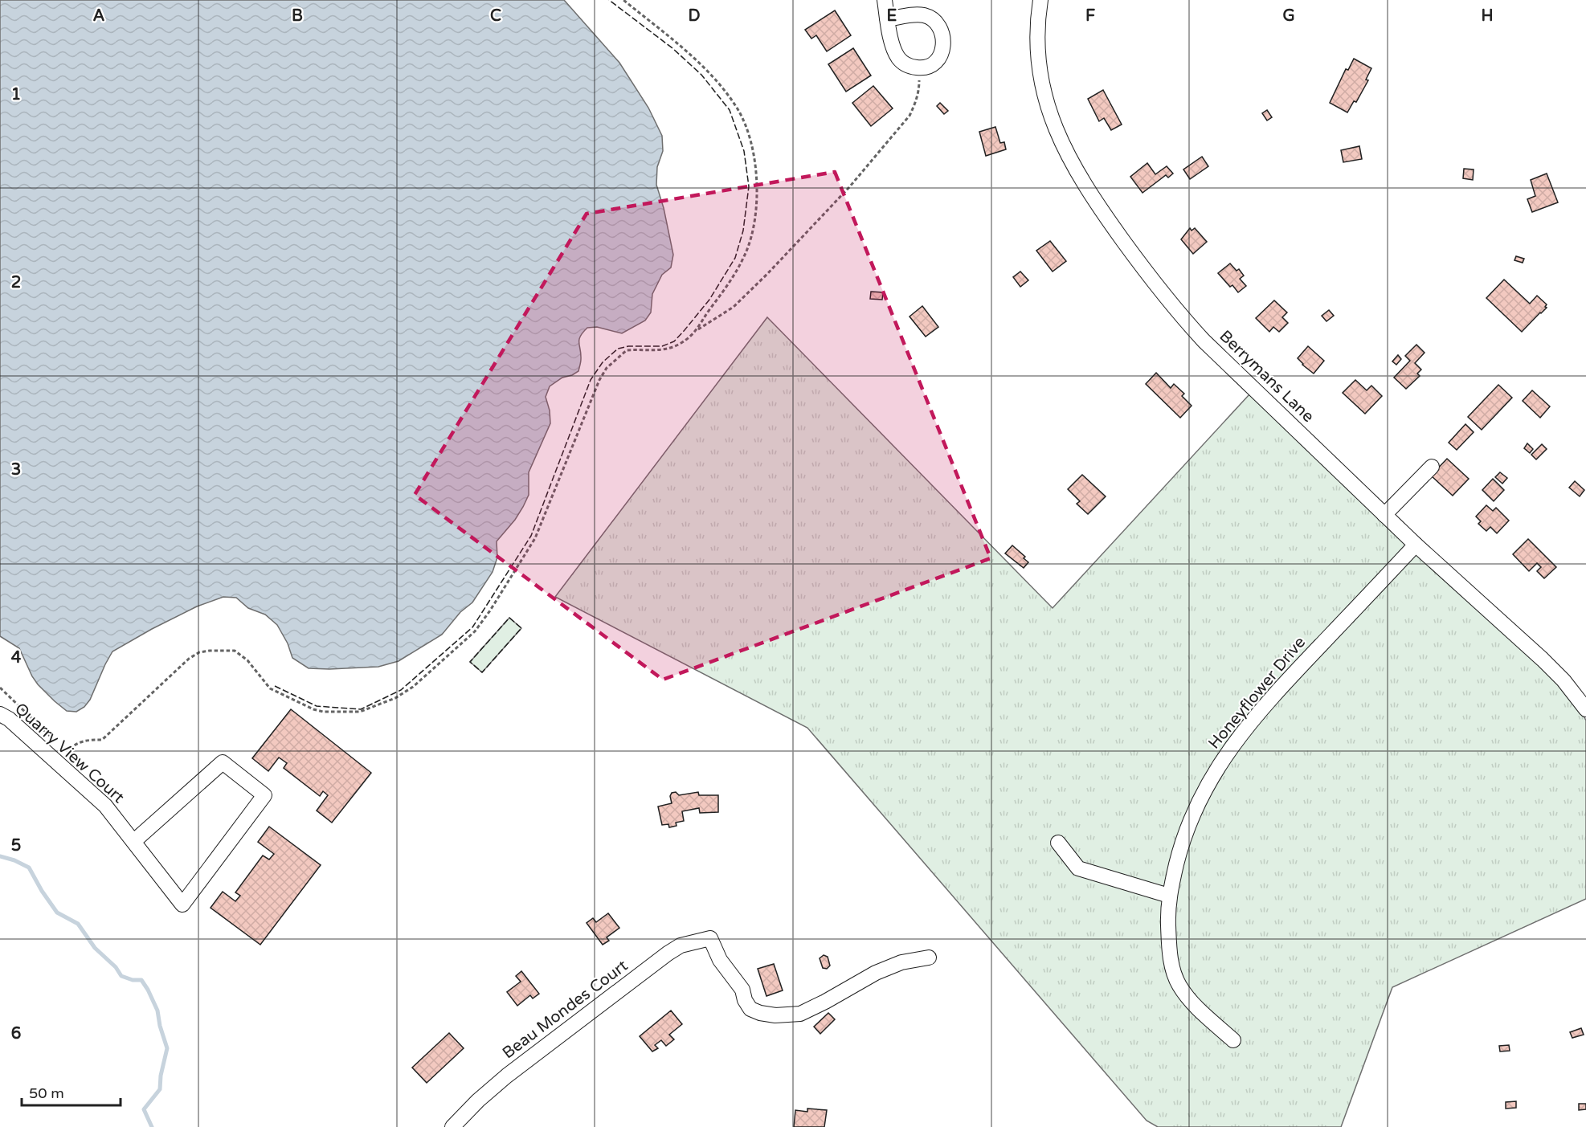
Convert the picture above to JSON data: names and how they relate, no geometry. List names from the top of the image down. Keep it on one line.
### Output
{"streets":{"street":["Berrymans Lane","Honeyflower Drive","Quarry View Court","Beau Mondes Court"]},"crossings":[["Berrymans Lane","Honeyflower Drive"]],"scale_bar":"50 m","grid":{"columns":["A","B","C","D","E","F","G","H"],"rows":["1","2","3","4","5","6"]}}
